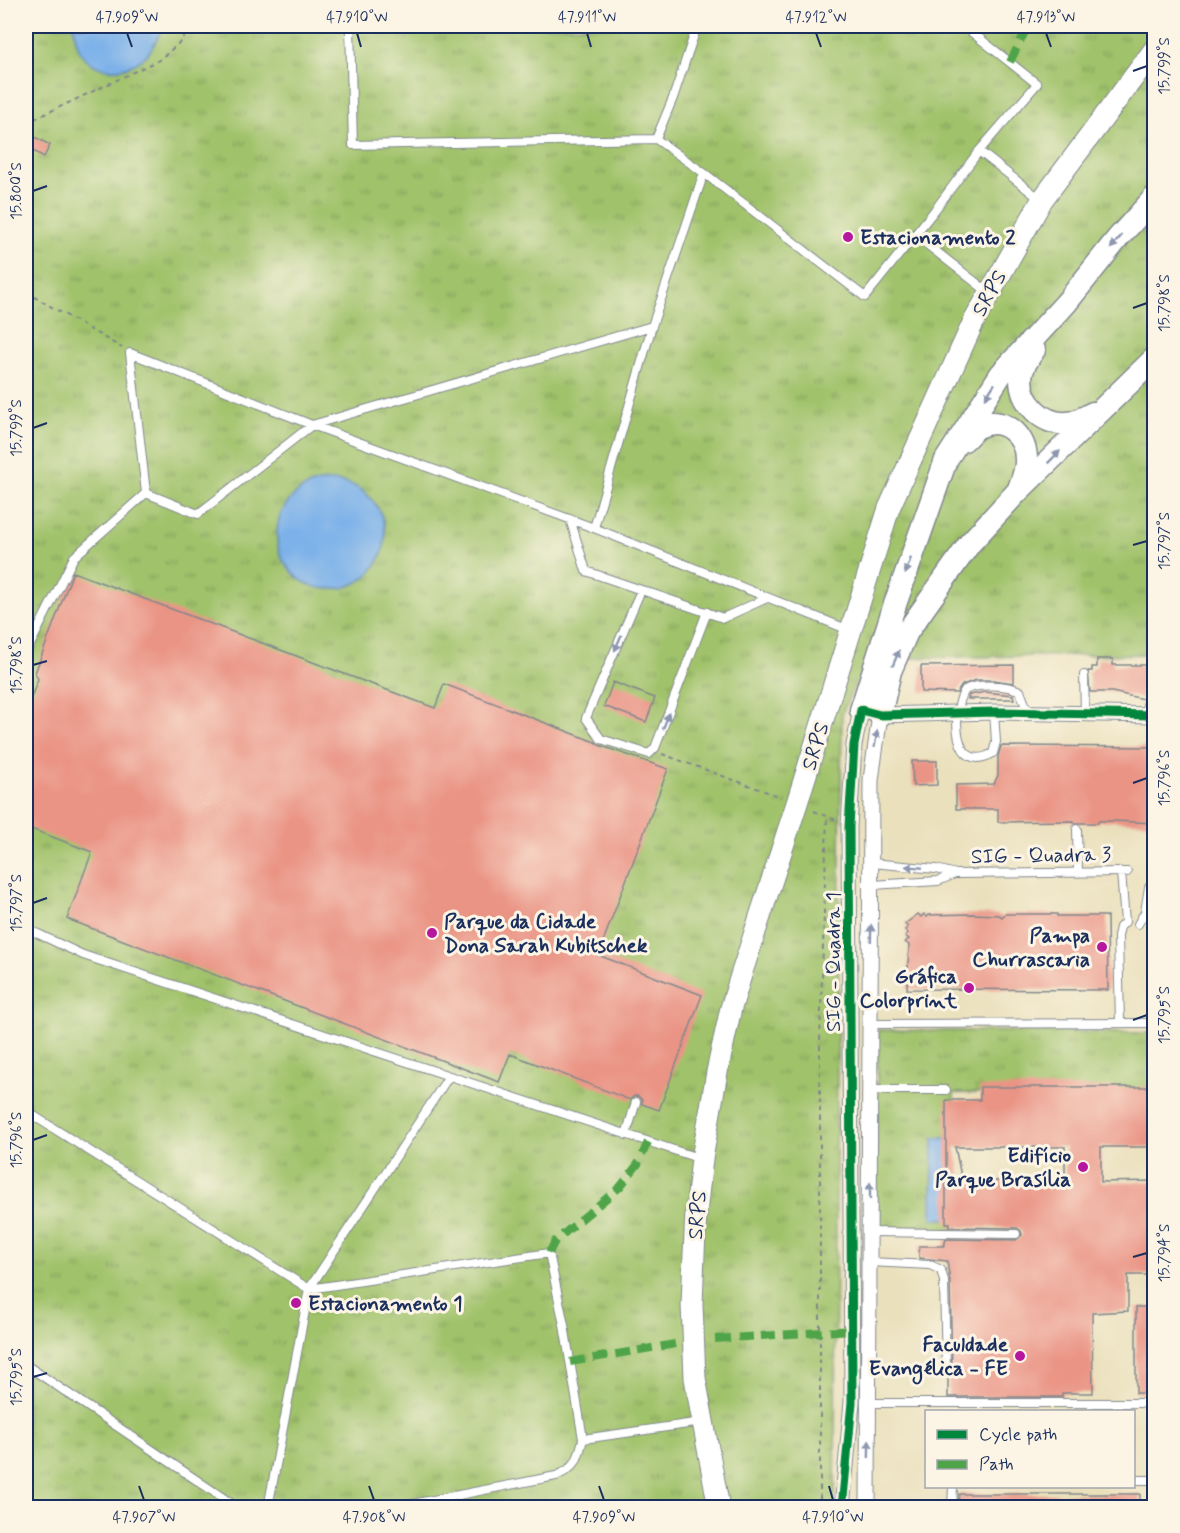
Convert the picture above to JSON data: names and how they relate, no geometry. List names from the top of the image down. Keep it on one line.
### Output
{"streets":{"main road":["SRPS"],"street":["SIG - Quadra 1"],"lane":["SIG - Quadra 3"]},"crossings":[["SIG - Quadra 3","SIG - Quadra 1"]],"places":["Estacionamento 2","Parque da Cidade Dona Sarah Kubitschek","Pampa Churrascaria","Gráfica Colorprint","Edifício Parque Brasília","Estacionamento 1","Faculdade Evangélica - FE"],"legend":["Cycle path","Path"],"coordinates":["47.909°W","47.910°W","47.911°W","47.912°W","47.913°W","15.799°S","15.800°S","15.798°S","15.797°S","15.796°S","15.795°S","15.794°S","47.907°W","47.908°W"]}
